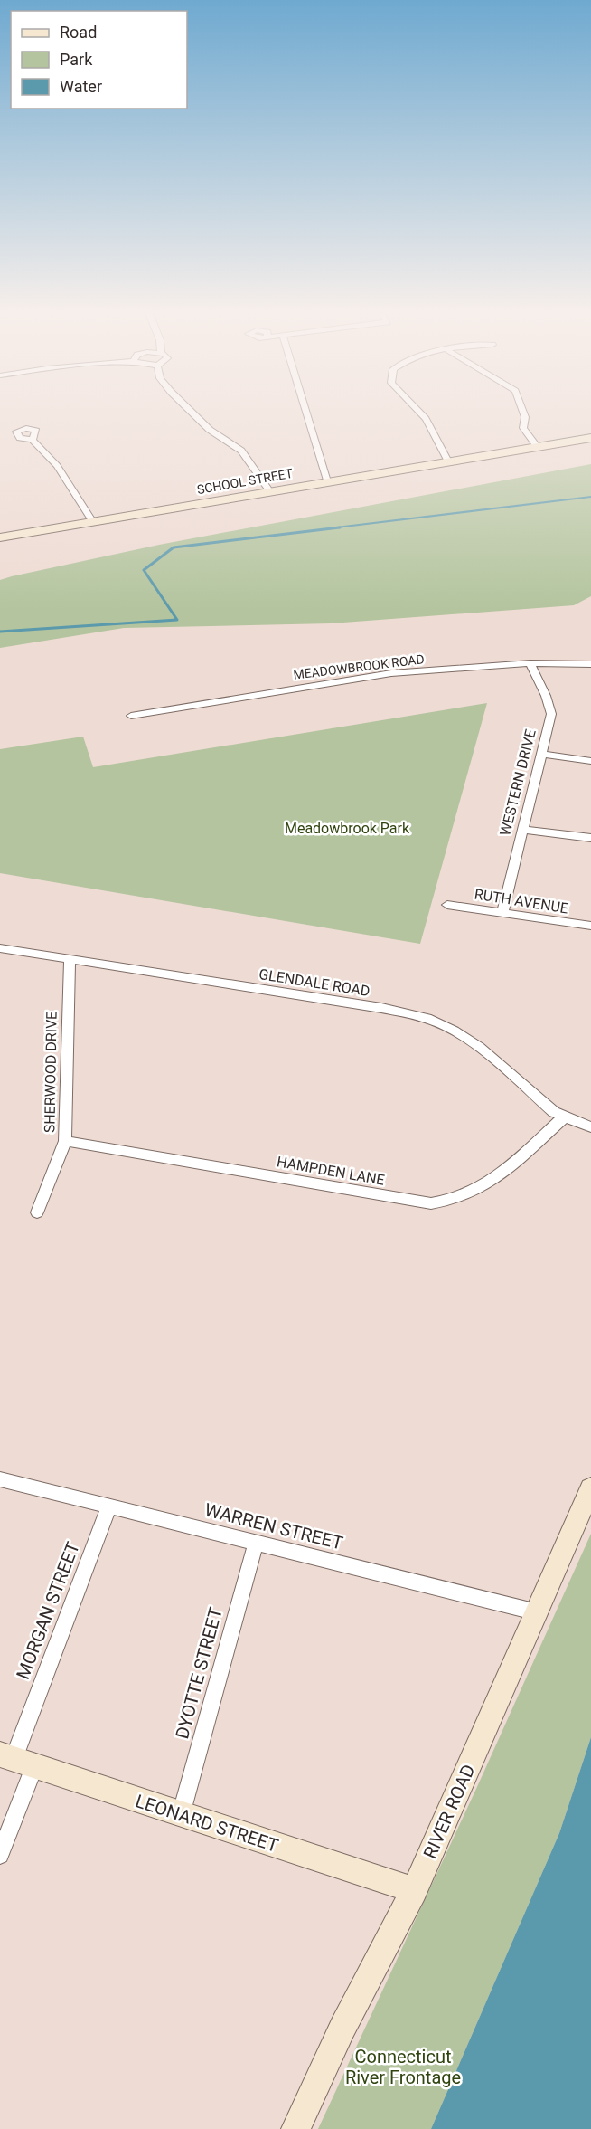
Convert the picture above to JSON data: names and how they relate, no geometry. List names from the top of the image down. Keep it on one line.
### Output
{"streets":{"street":["SCHOOL STREET","MEADOWBROOK ROAD","WESTERN DRIVE","RUTH AVENUE","GLENDALE ROAD","SHERWOOD DRIVE","HAMPDEN LANE","WARREN STREET","MORGAN STREET","DYOTTE STREET","RIVER ROAD","LEONARD STREET"]},"crossings":[["MEADOWBROOK ROAD","WESTERN DRIVE"],["WESTERN DRIVE","RUTH AVENUE"],["GLENDALE ROAD","SHERWOOD DRIVE"],["GLENDALE ROAD","HAMPDEN LANE"],["SHERWOOD DRIVE","HAMPDEN LANE"],["WARREN STREET","MORGAN STREET"],["WARREN STREET","DYOTTE STREET"],["WARREN STREET","RIVER ROAD"],["MORGAN STREET","LEONARD STREET"],["DYOTTE STREET","LEONARD STREET"],["RIVER ROAD","LEONARD STREET"]],"parks":["Meadowbrook Park","Connecticut River Frontage"],"legend":["Road","Park","Water"]}
